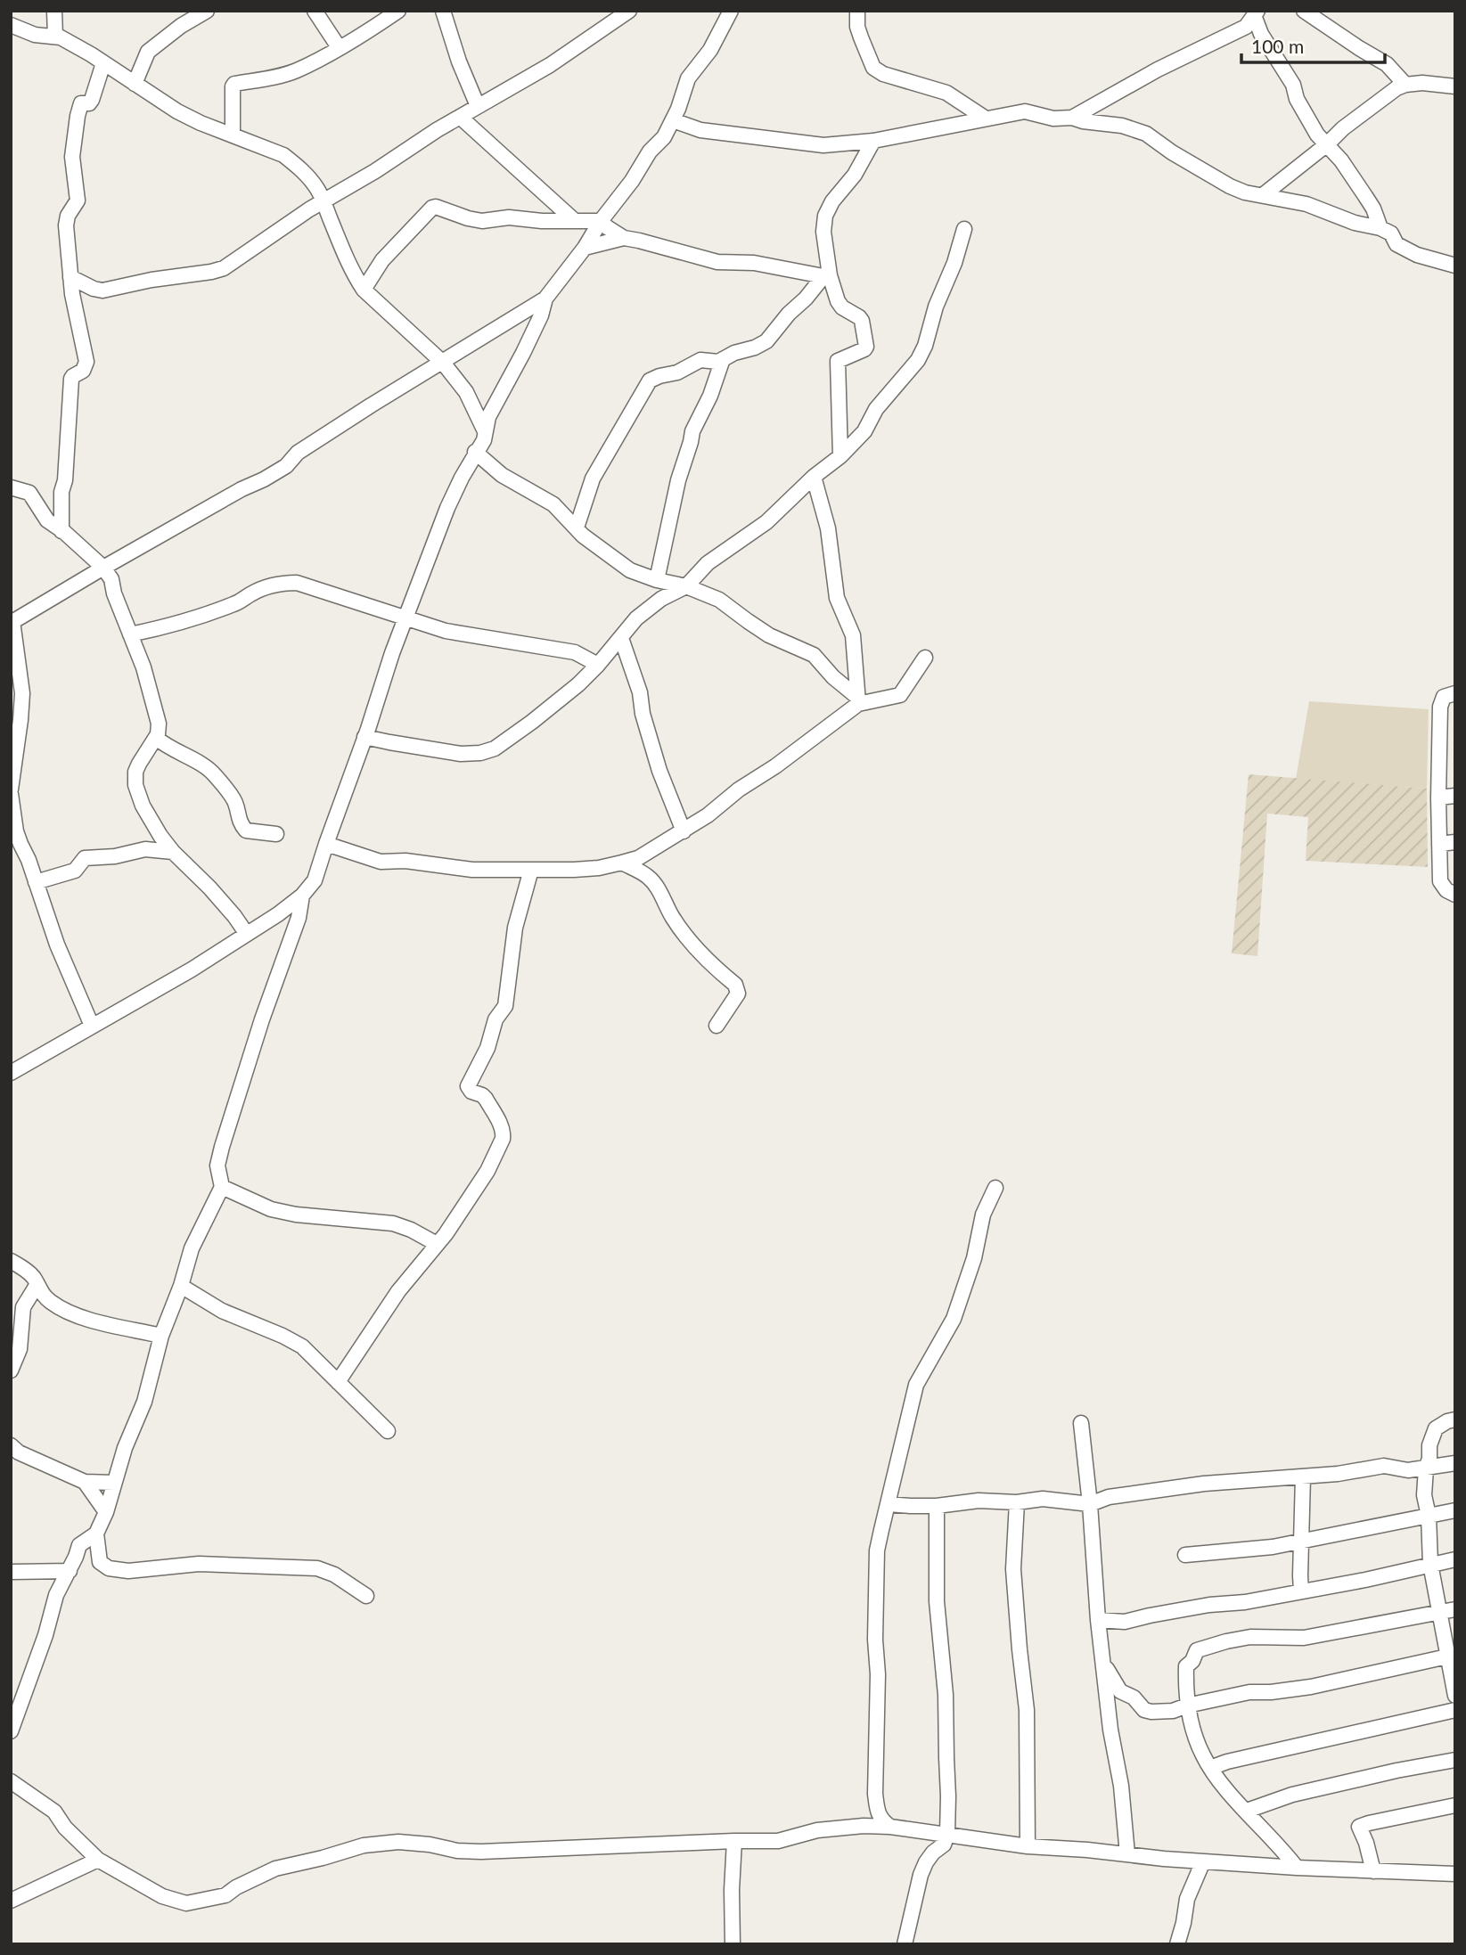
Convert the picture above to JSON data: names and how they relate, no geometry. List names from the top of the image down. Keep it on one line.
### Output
{"scale_bar":"100 m"}
